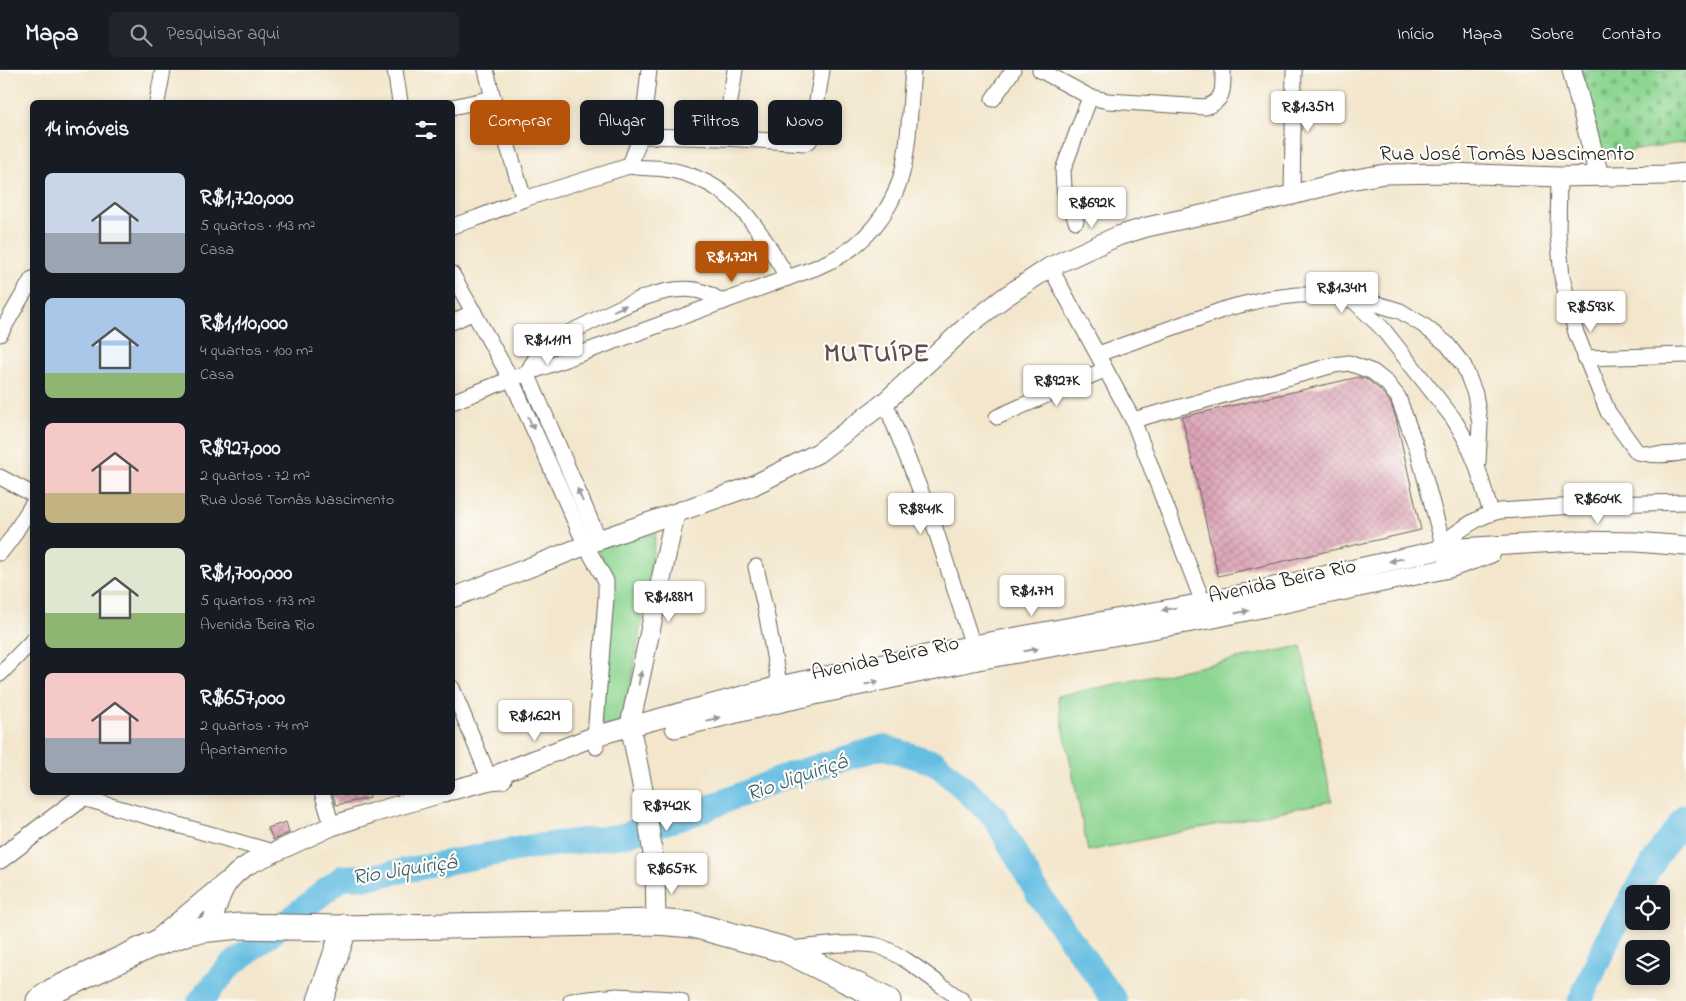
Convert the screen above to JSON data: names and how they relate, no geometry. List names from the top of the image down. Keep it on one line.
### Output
{"streets":{"street":["Rua José Tomás Nascimento","Avenida Beira Rio"]},"districts":["MUTUÍPE"],"water":["Rio Jiquiriçá"],"page":{"header":"Mapa","search":"Pesquisar aqui","nav":["Início","Mapa","Sobre","Contato"],"price":["R$1.35M","R$692K","R$1.72M","R$1.34M","R$593K","R$1.11M","R$927K","R$604K","R$841K","R$1.7M","R$1.88M","R$1.62M","R$742K","R$657K"],"chip":["Comprar","Alugar","Filtros","Novo"],"heading":"14 imóveis","list":[{"name":"R$1,720,000","note":"5 quartos · 143 m² · Casa"},{"name":"R$1,110,000","note":"4 quartos · 100 m² · Casa"},{"name":"R$927,000","note":"2 quartos · 72 m² · Rua José Tomás Nascimento"},{"name":"R$1,700,000","note":"5 quartos · 173 m² · Avenida Beira Rio"},{"name":"R$657,000","note":"2 quartos · 74 m² · Apartamento"}]}}
